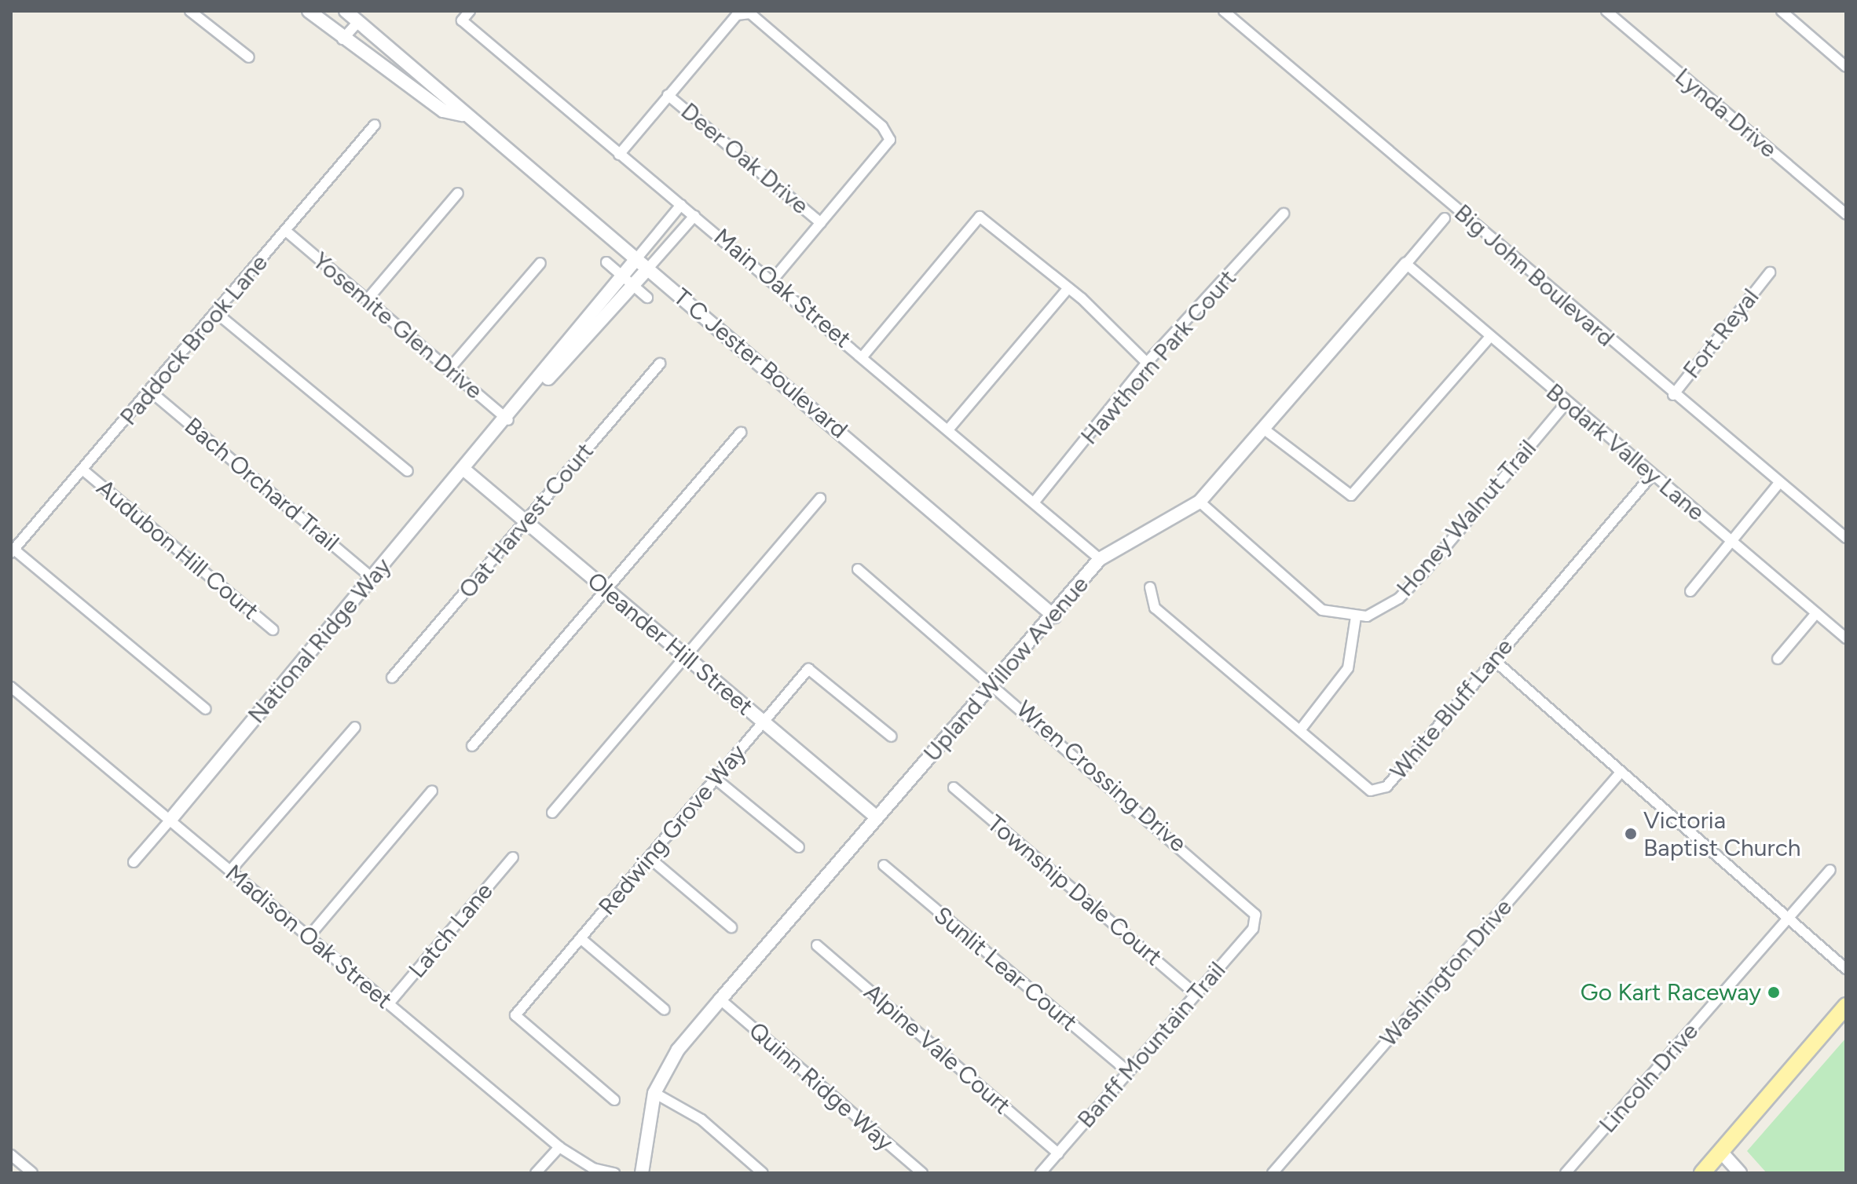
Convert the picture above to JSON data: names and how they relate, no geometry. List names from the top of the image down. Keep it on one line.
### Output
{"streets":{"street":["Lynda Drive","Deer Oak Drive","Big John Boulevard","Main Oak Street","Yosemite Glen Drive","Fort Reyal","Paddock Brook Lane","Hawthorn Park Court","T C Jester Boulevard","Bodark Valley Lane","Bach Orchard Trail","Honey Walnut Trail","Oat Harvest Court","Audubon Hill Court","National Ridge Way","Oleander Hill Street","Upland Willow Avenue","White Bluff Lane","Wren Crossing Drive","Redwing Grove Way","Township Dale Court","Latch Lane","Madison Oak Street","Sunlit Lear Court","Washington Drive","Banff Mountain Trail","Alpine Vale Court","Lincoln Drive","Quinn Ridge Way"]},"crossings":[["Big John Boulevard","Fort Reyal"],["Main Oak Street","Hawthorn Park Court"],["Main Oak Street","National Ridge Way"],["Main Oak Street","Upland Willow Avenue"],["Yosemite Glen Drive","Paddock Brook Lane"],["Yosemite Glen Drive","National Ridge Way"],["Paddock Brook Lane","Bach Orchard Trail"],["Paddock Brook Lane","Audubon Hill Court"],["T C Jester Boulevard","National Ridge Way"],["T C Jester Boulevard","Upland Willow Avenue"],["Bodark Valley Lane","Honey Walnut Trail"],["Bodark Valley Lane","Upland Willow Avenue"],["Bodark Valley Lane","White Bluff Lane"],["Bach Orchard Trail","National Ridge Way"],["Oat Harvest Court","Oleander Hill Street"],["National Ridge Way","Oleander Hill Street"],["National Ridge Way","Madison Oak Street"],["Oleander Hill Street","Upland Willow Avenue"],["Oleander Hill Street","Redwing Grove Way"],["Upland Willow Avenue","Wren Crossing Drive"],["Upland Willow Avenue","Quinn Ridge Way"],["Wren Crossing Drive","Banff Mountain Trail"],["Township Dale Court","Banff Mountain Trail"],["Latch Lane","Madison Oak Street"],["Sunlit Lear Court","Banff Mountain Trail"],["Banff Mountain Trail","Alpine Vale Court"]],"places":["Victoria Baptist Church","Go Kart Raceway"]}
